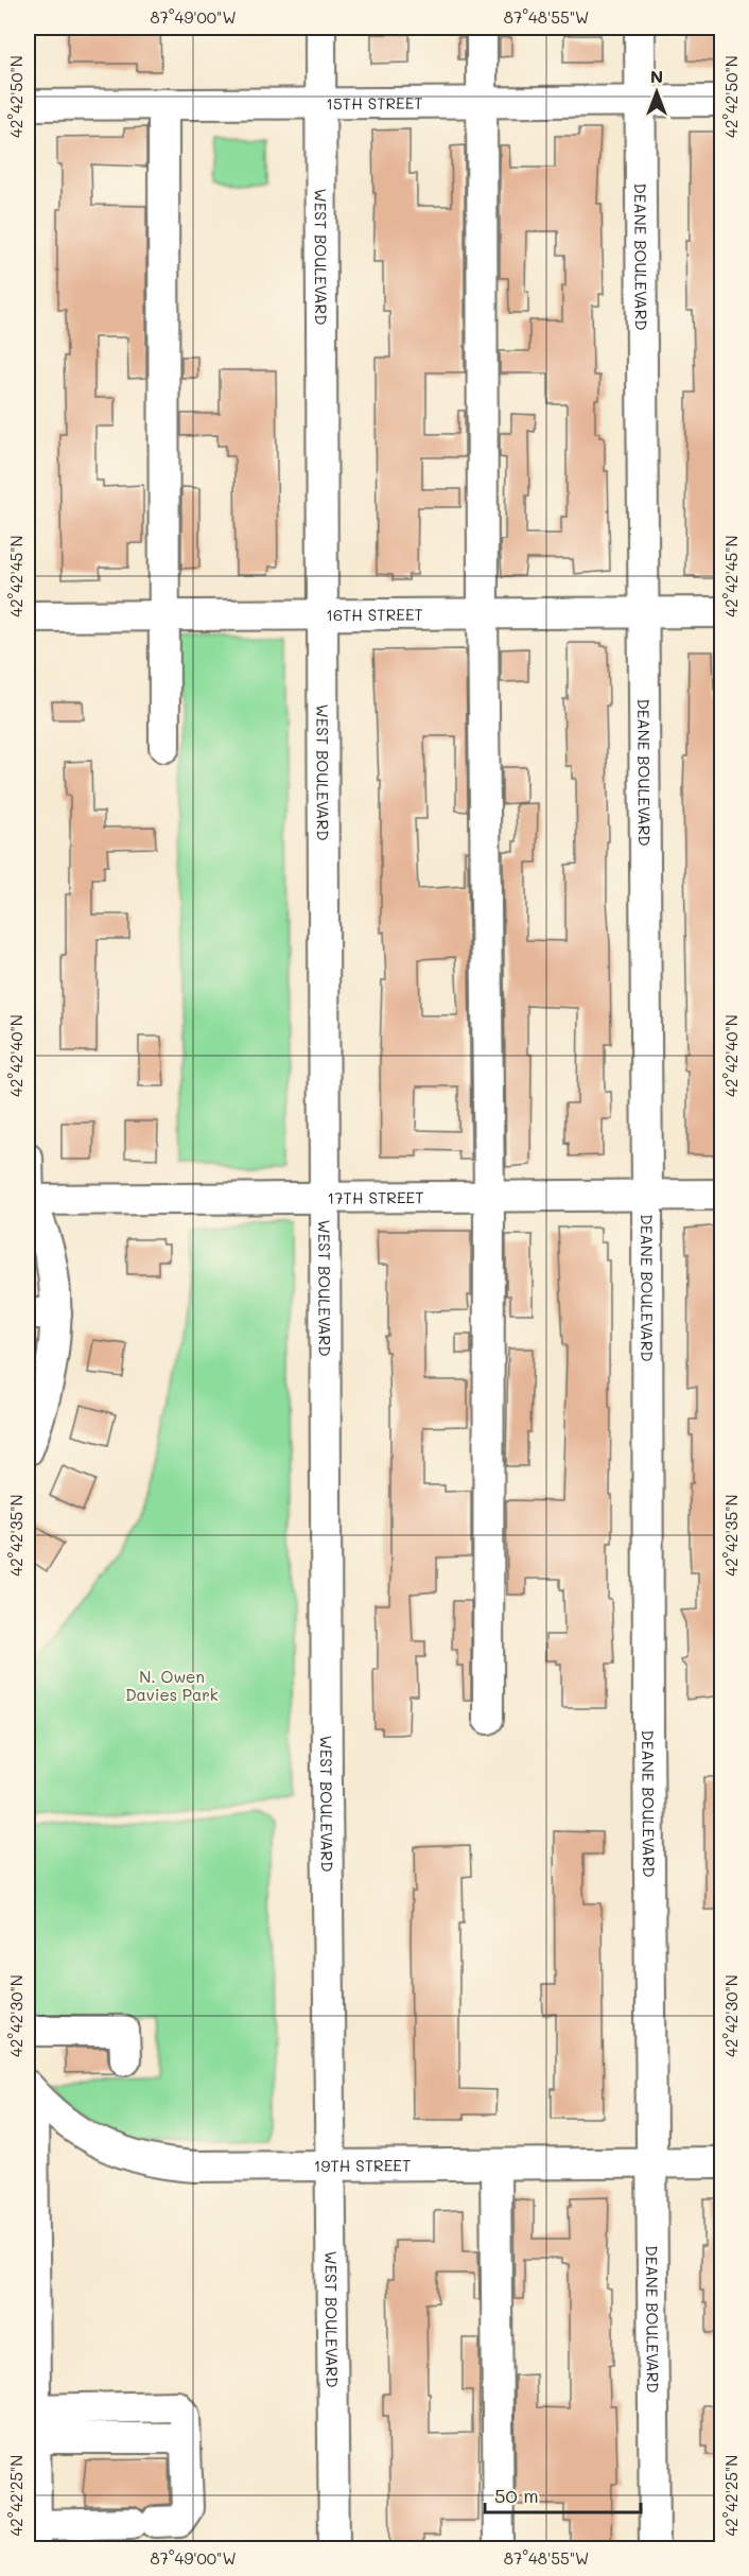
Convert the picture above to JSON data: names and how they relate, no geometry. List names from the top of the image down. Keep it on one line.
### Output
{"streets":{"street":["15TH STREET","WEST BOULEVARD","DEANE BOULEVARD","16TH STREET","17TH STREET","19TH STREET"]},"crossings":[["15TH STREET","WEST BOULEVARD"],["15TH STREET","DEANE BOULEVARD"],["WEST BOULEVARD","16TH STREET"],["WEST BOULEVARD","17TH STREET"],["WEST BOULEVARD","19TH STREET"],["DEANE BOULEVARD","16TH STREET"],["DEANE BOULEVARD","17TH STREET"],["DEANE BOULEVARD","19TH STREET"]],"parks":["N. Owen Davies Park"],"scale_bar":"50 m","north":"top","coordinates":["87°49'00\"W","87°48'55\"W","42°42'50\"N","42°42'45\"N","42°42'40\"N","42°42'35\"N","42°42'30\"N","42°42'25\"N"]}
